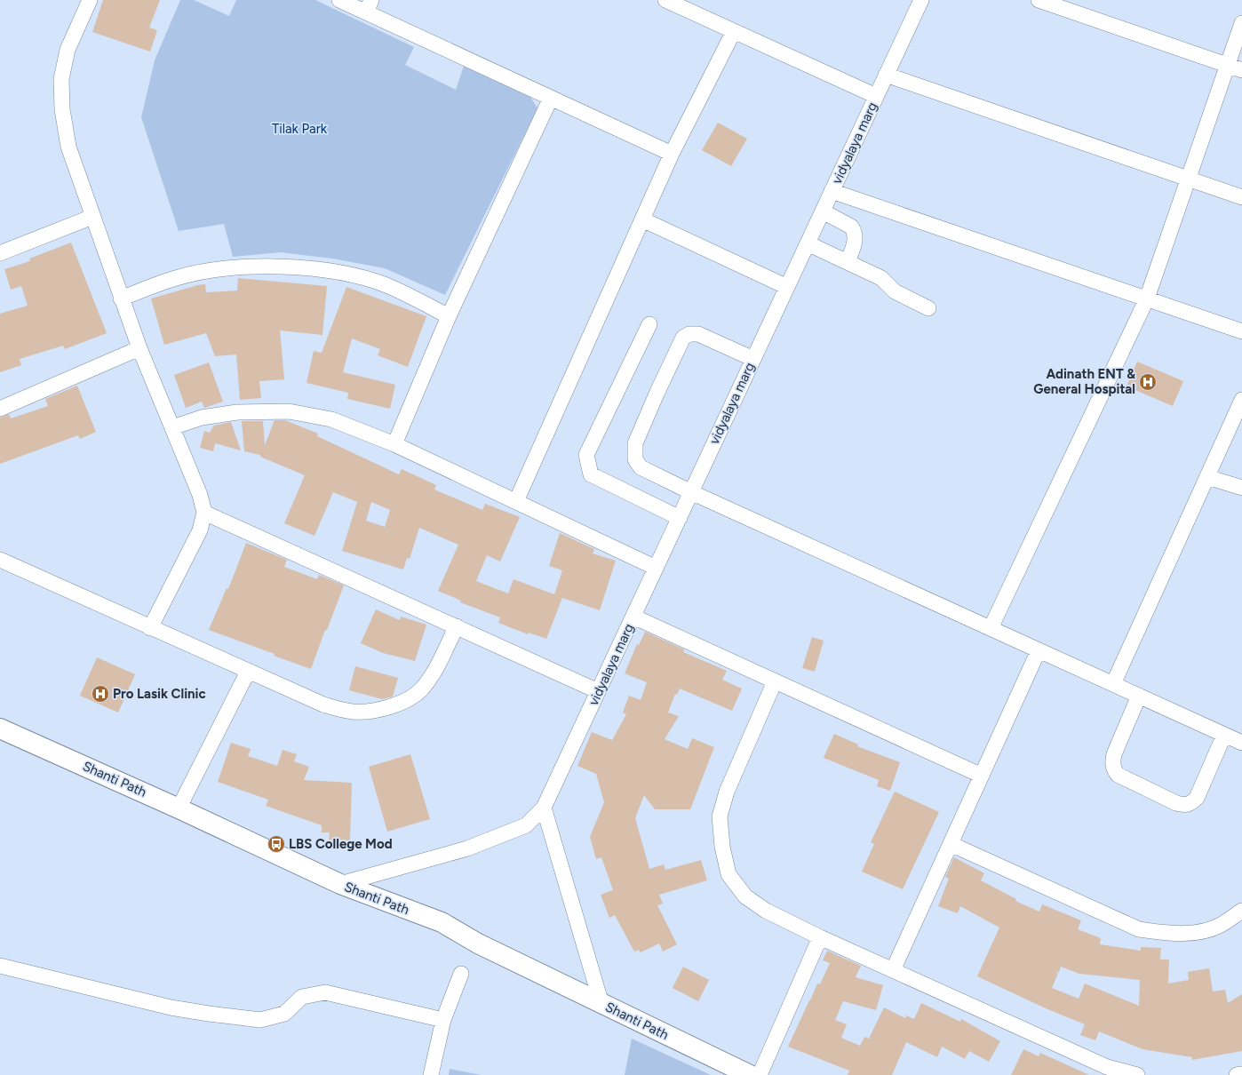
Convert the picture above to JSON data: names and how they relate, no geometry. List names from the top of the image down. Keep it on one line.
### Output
{"streets":{"main road":["Shanti Path"],"street":["vidyalaya marg"]},"crossings":[["vidyalaya marg","Shanti Path"]],"parks":["Tilak Park"],"places":{"hospital":["Adinath ENT & General Hospital","Pro Lasik Clinic"],"bus stop":["LBS College Mod"]}}
